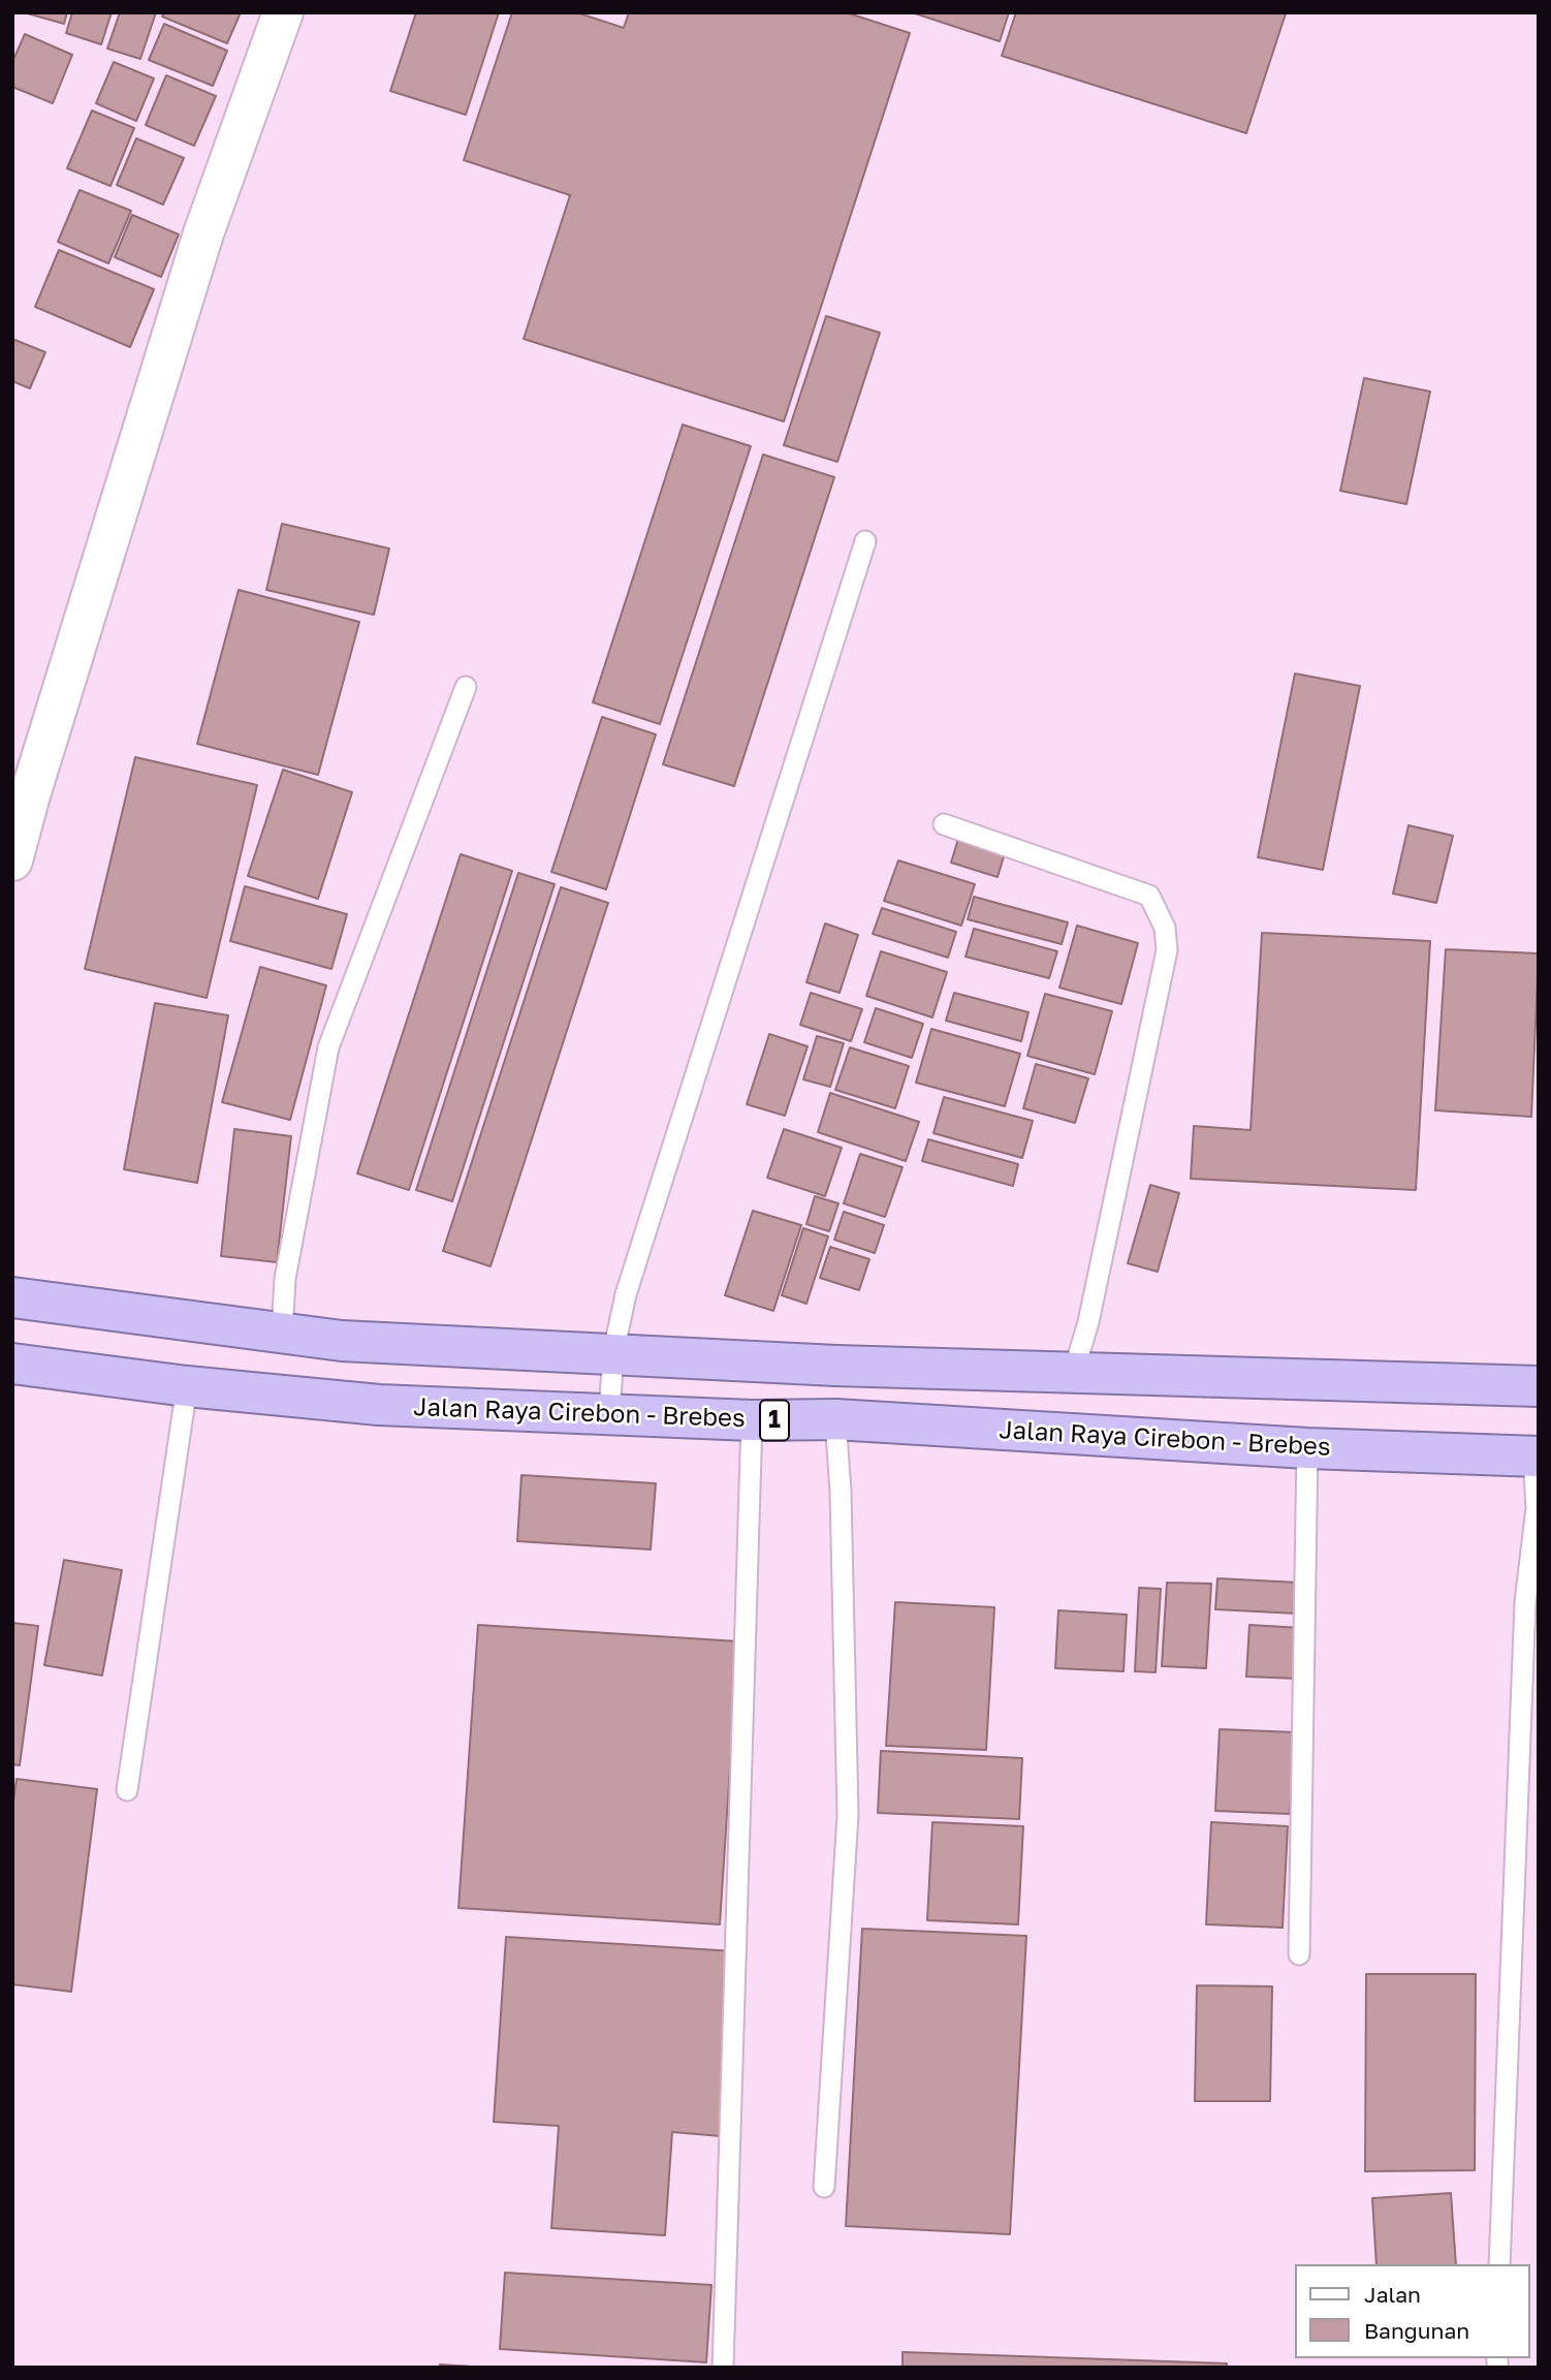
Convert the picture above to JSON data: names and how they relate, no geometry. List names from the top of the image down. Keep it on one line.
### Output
{"streets":{"highway":["Jalan Raya Cirebon - Brebes","1"]},"legend":["Jalan","Bangunan"]}
